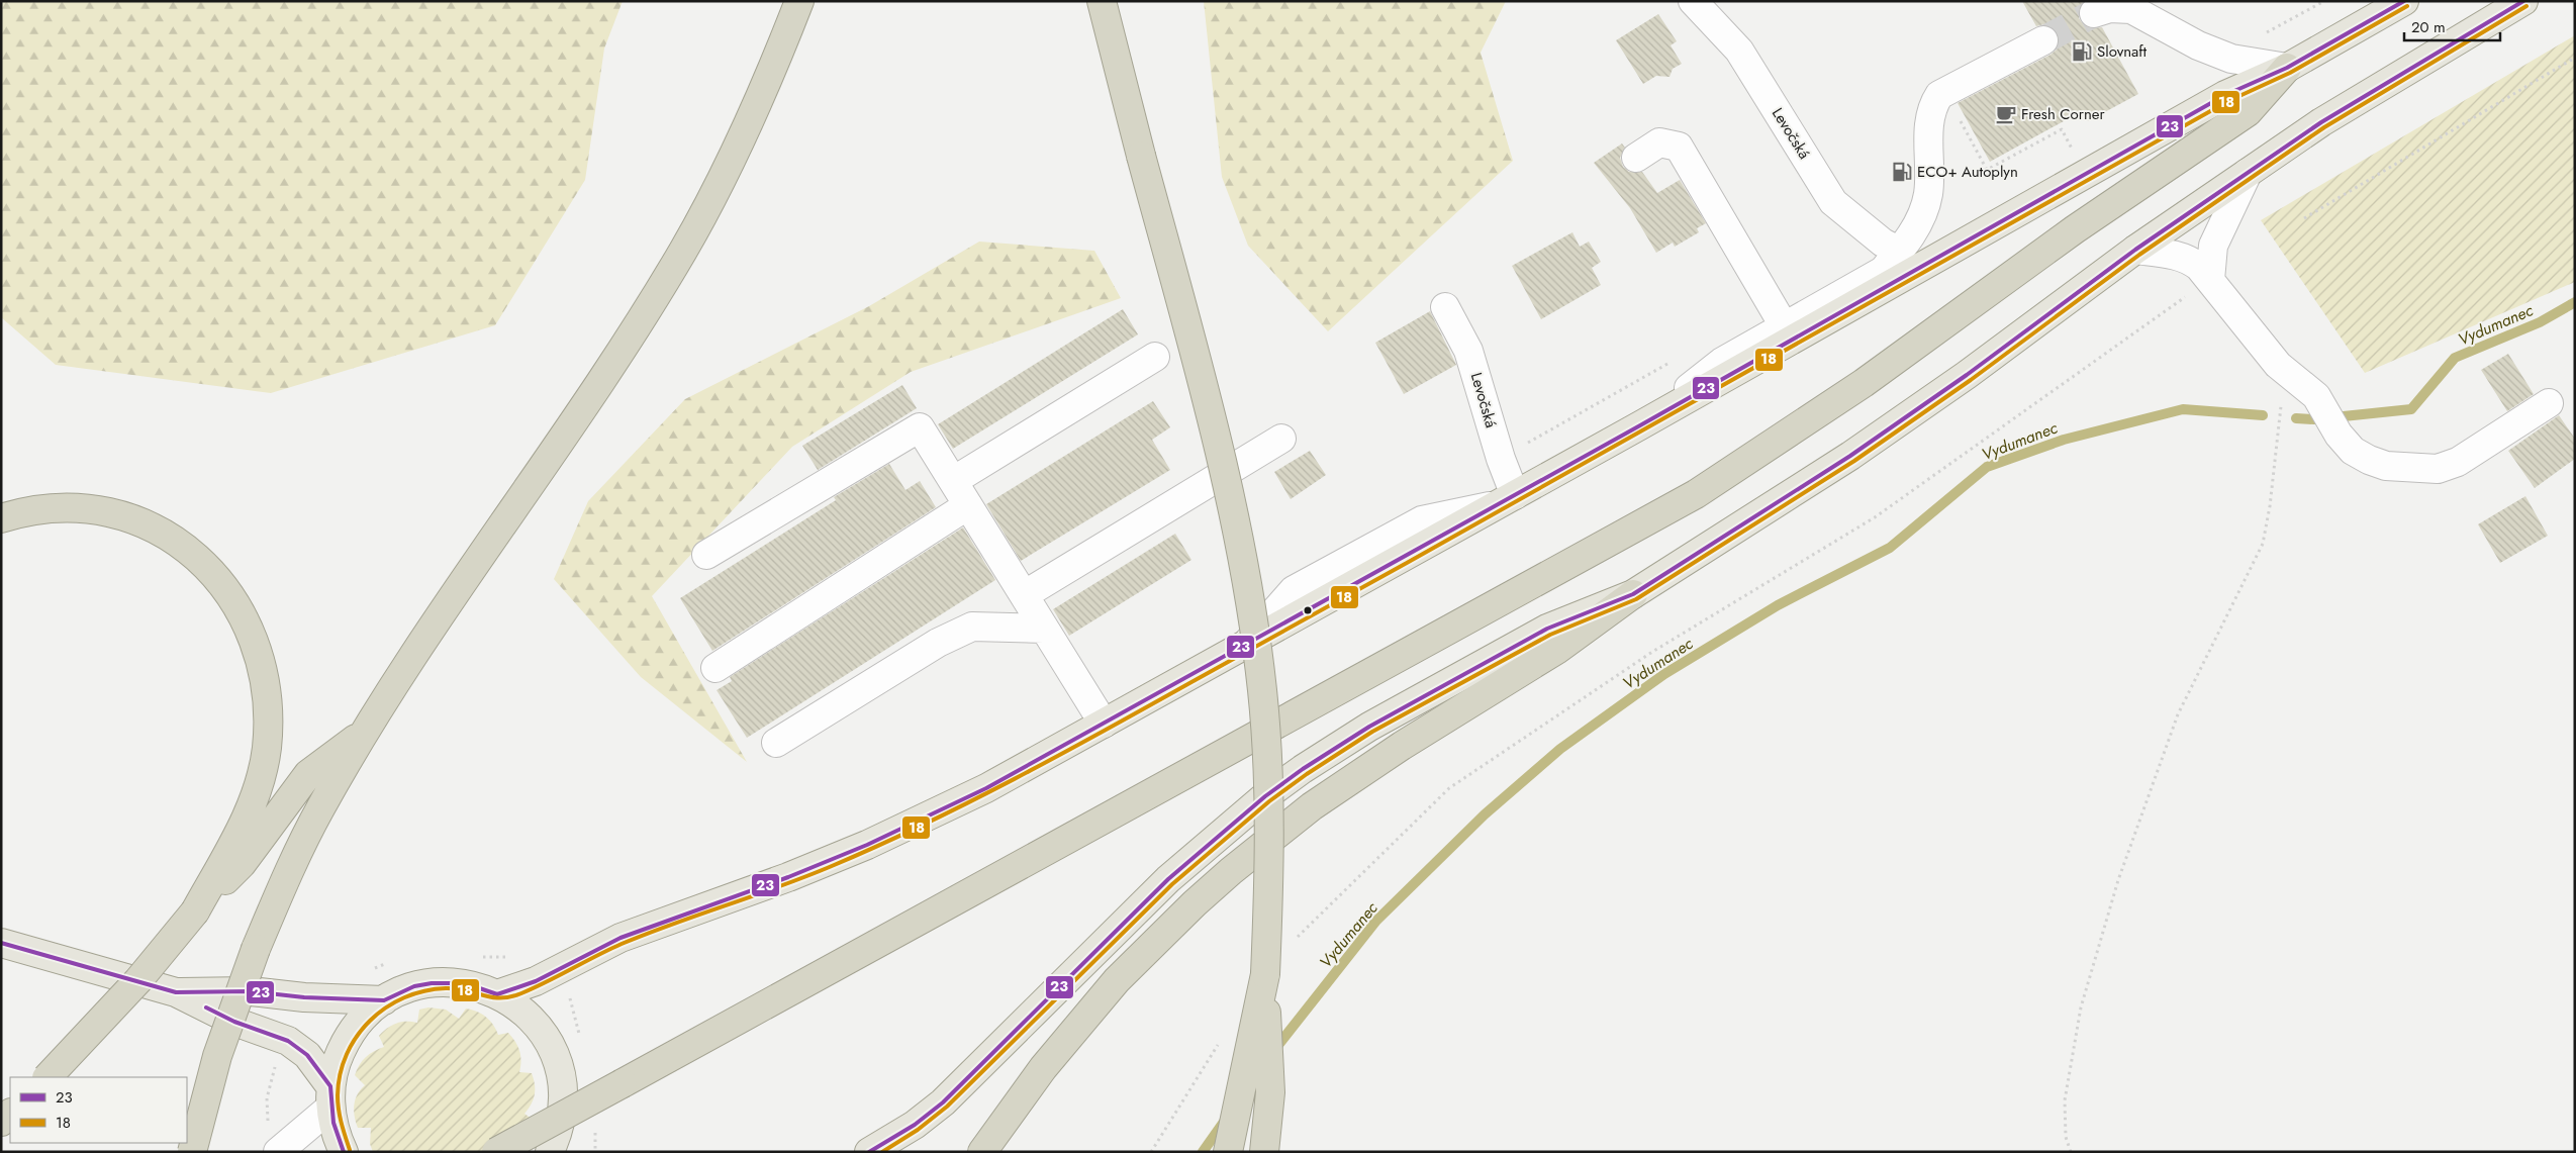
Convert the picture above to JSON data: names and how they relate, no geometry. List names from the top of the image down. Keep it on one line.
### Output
{"streets":{"street":["Levočská"]},"water":["Vydumanec"],"places":{"fuel station":["Slovnaft","ECO+ Autoplyn"],"cafe":["Fresh Corner"]},"lines":["transit line 23","transit line 18"],"legend":["23","18"],"scale_bar":"20 m"}
